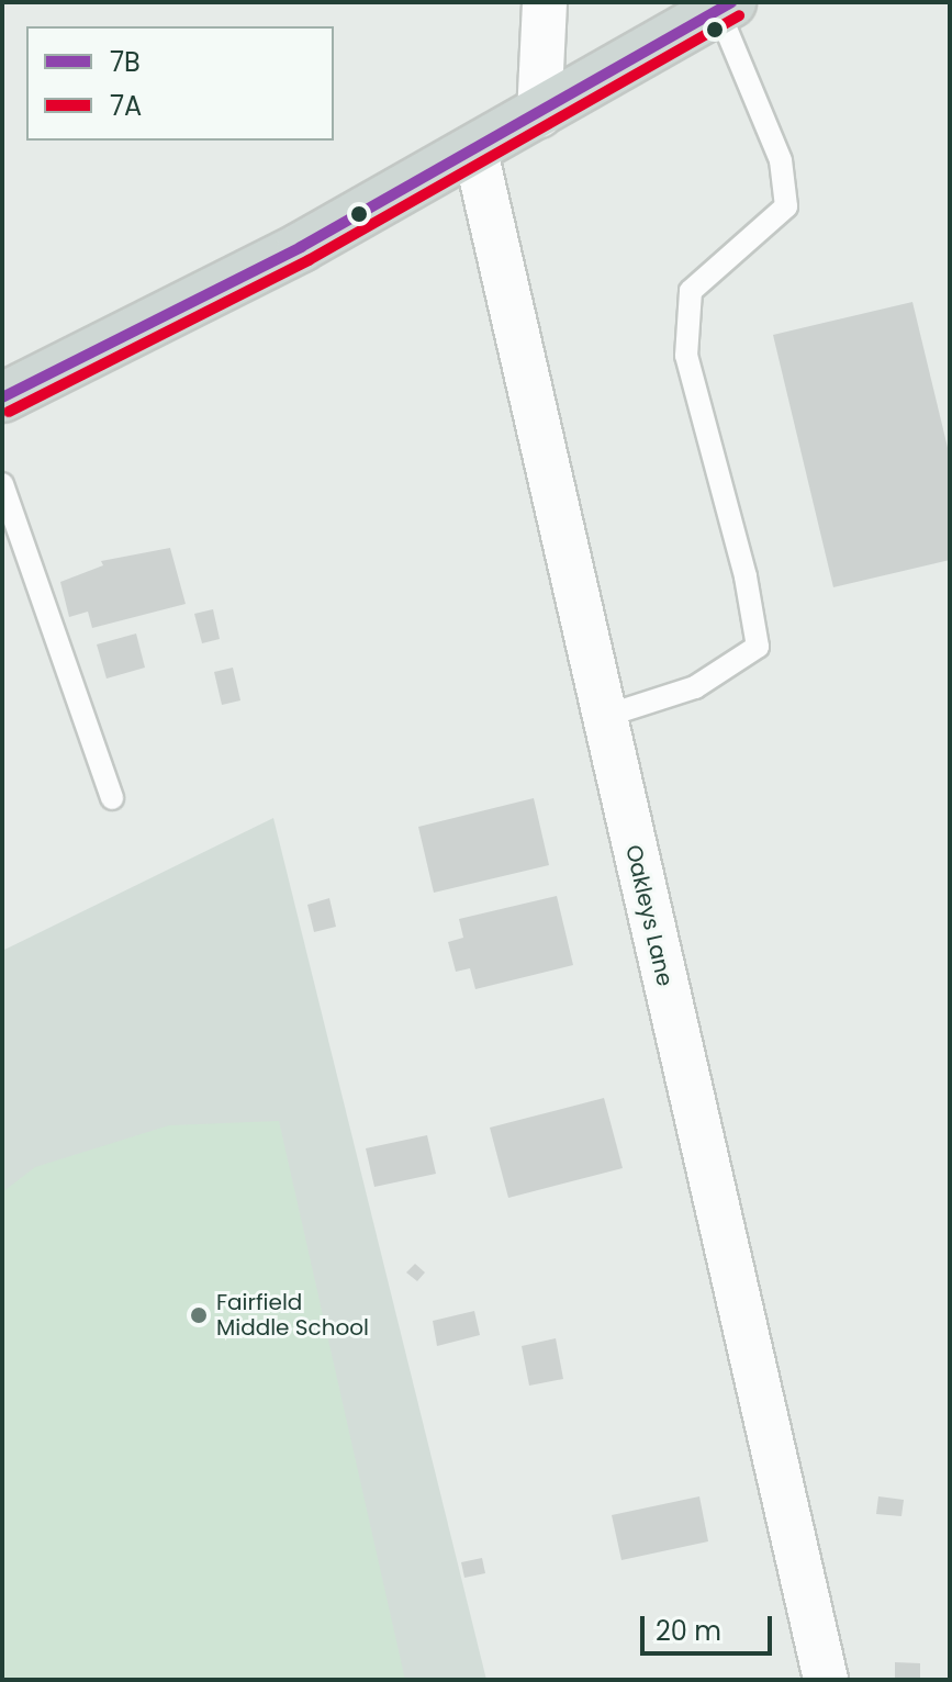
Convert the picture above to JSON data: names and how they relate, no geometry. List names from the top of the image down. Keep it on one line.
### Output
{"streets":{"street":["Oakleys Lane"]},"places":["Fairfield Middle School"],"lines":["transit line 7B","transit line 7A"],"legend":["7B","7A"],"scale_bar":"20 m"}
